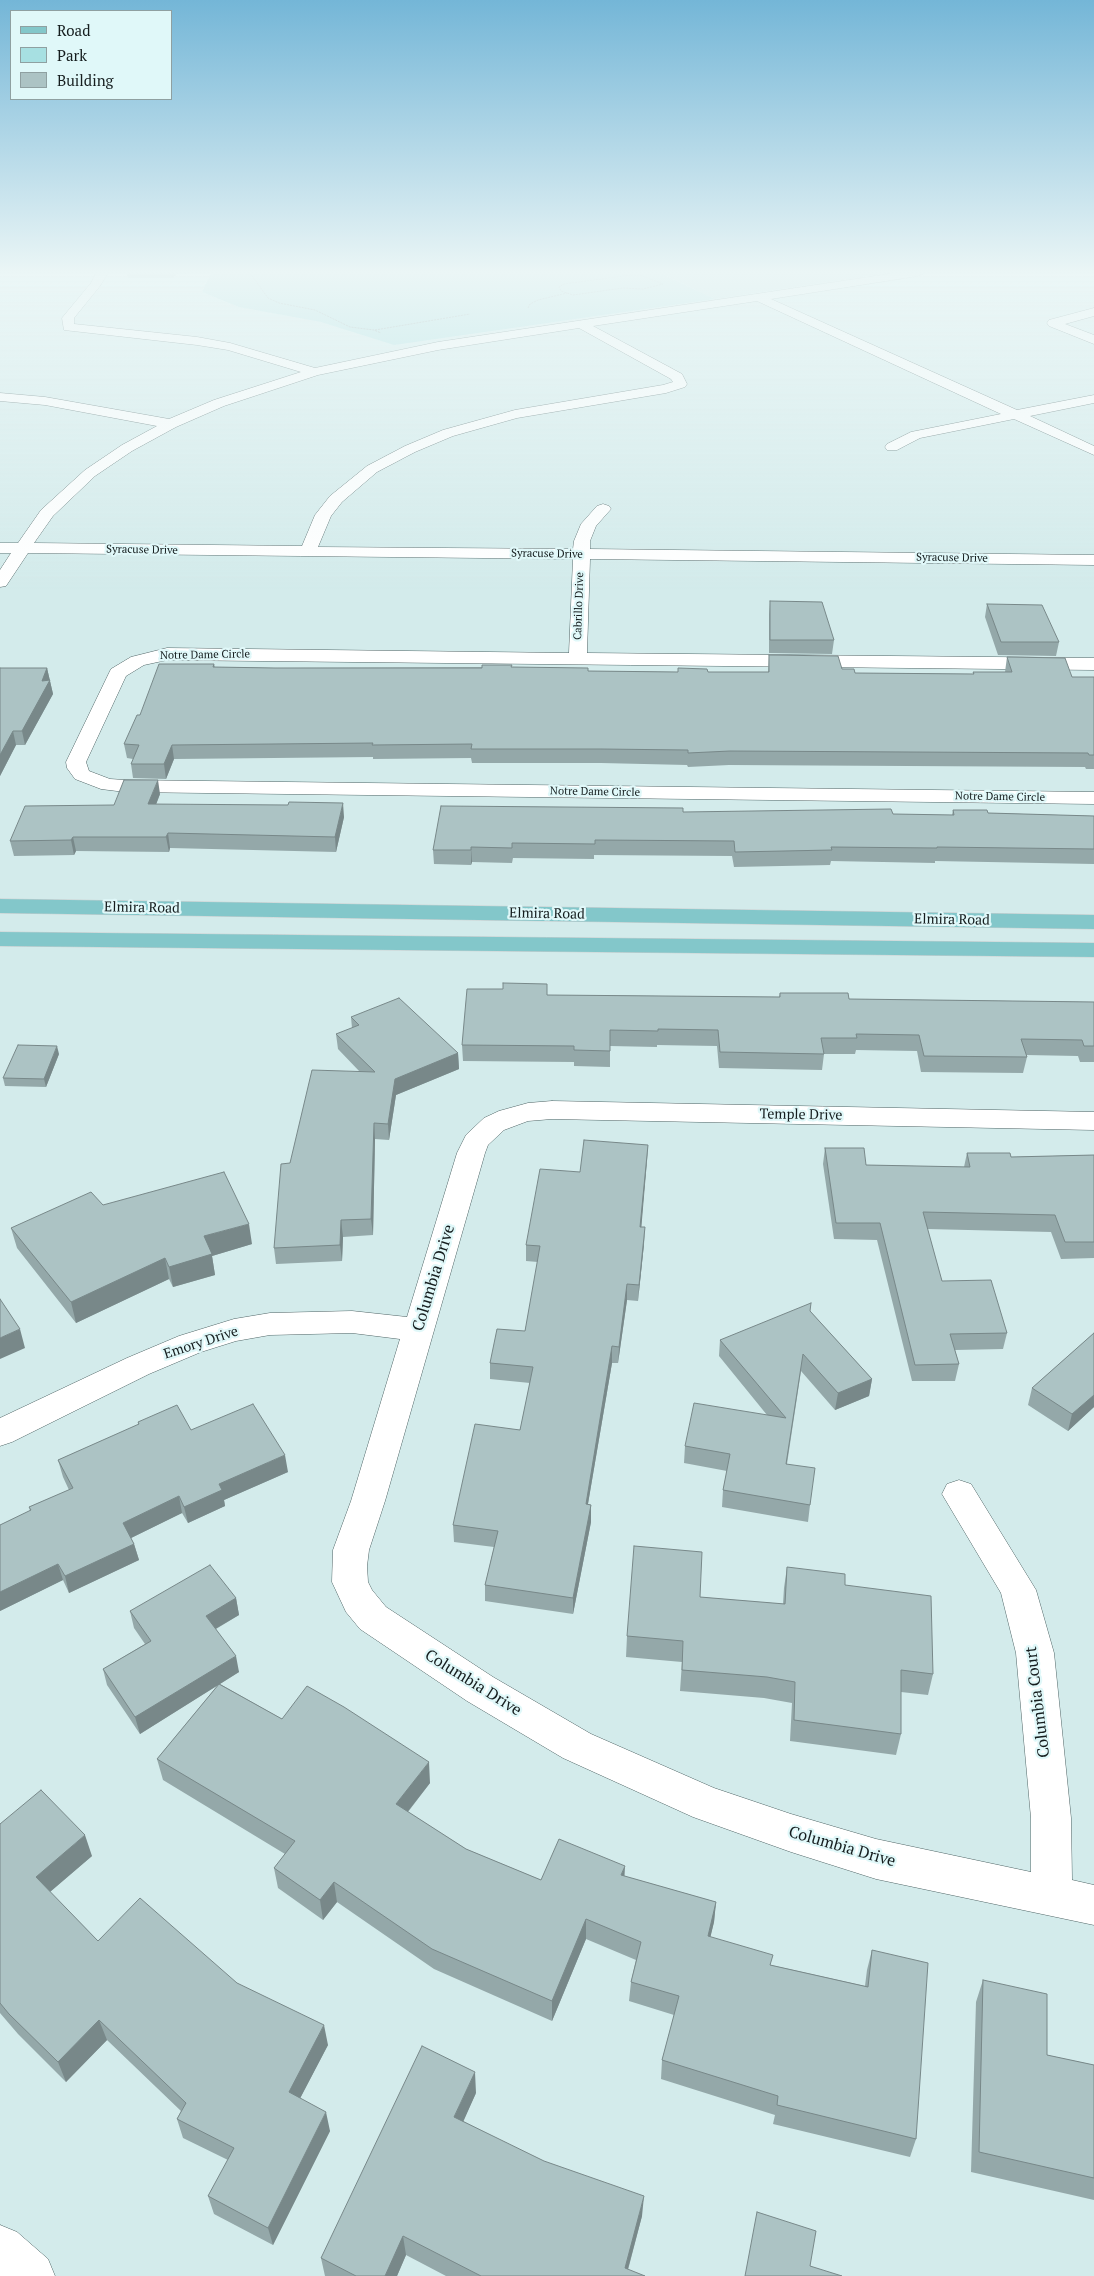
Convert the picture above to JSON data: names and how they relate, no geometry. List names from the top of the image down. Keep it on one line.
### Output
{"streets":{"main road":["Elmira Road"],"street":["Syracuse Drive","Cabrillo Drive","Notre Dame Circle","Temple Drive","Columbia Drive","Emory Drive","Columbia Court"]},"crossings":[["Syracuse Drive","Cabrillo Drive"],["Cabrillo Drive","Notre Dame Circle"],["Temple Drive","Columbia Drive"],["Columbia Drive","Emory Drive"],["Columbia Drive","Columbia Court"]],"legend":["Road","Park","Building"]}
